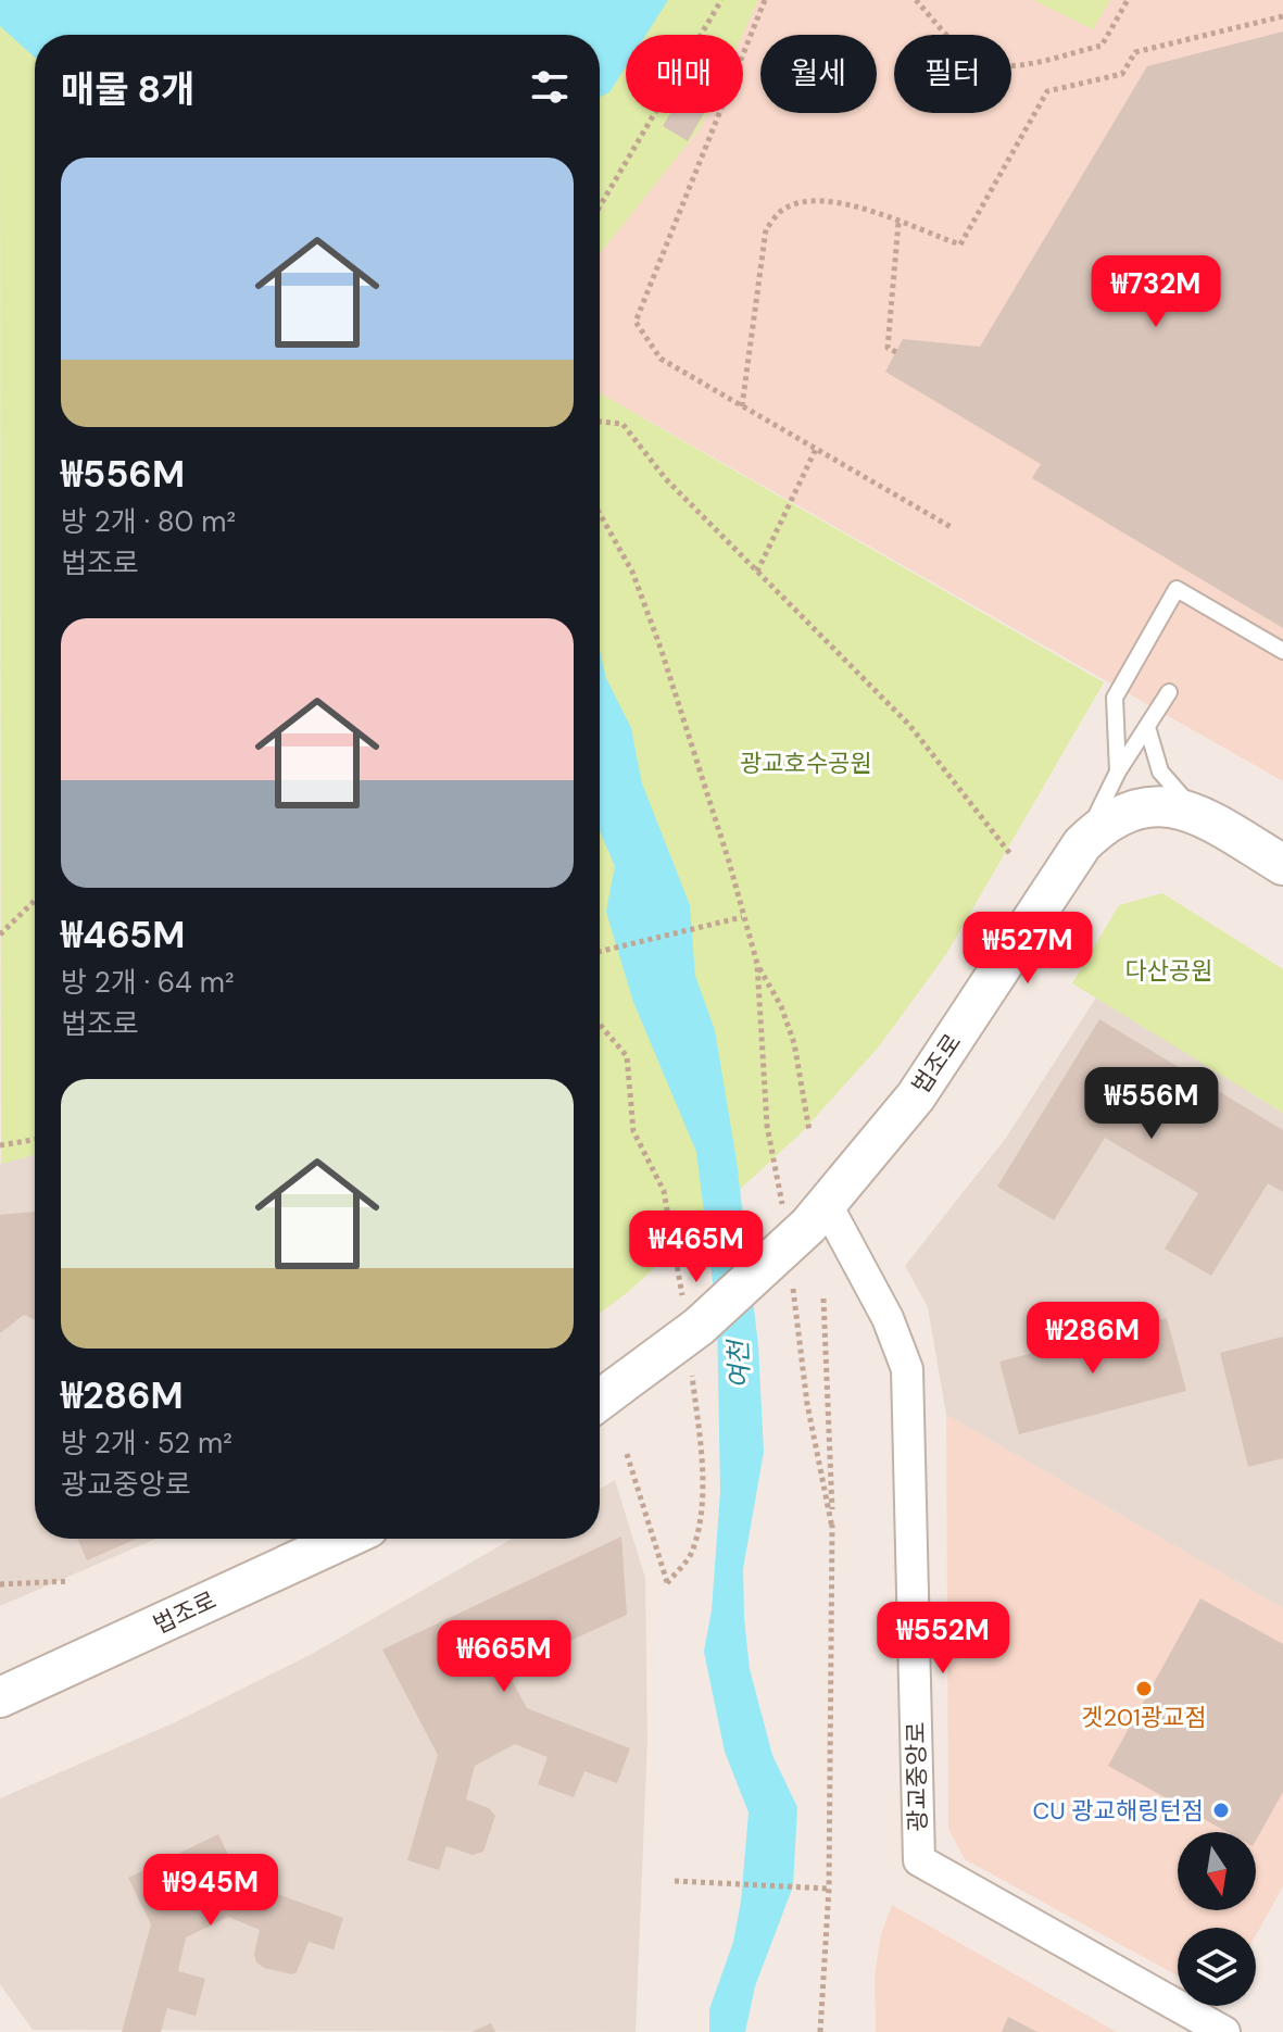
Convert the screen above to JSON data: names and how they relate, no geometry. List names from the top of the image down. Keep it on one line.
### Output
{"streets":{"street":["법조로","광교중앙로"]},"crossings":[["법조로","광교중앙로"]],"water":["여천"],"parks":["광교호수공원","다산공원"],"places":["겟201광교점","CU 광교해링턴점"],"north":"bottom","page":{"chip":["매매","월세","필터"],"heading":"매물 8개","list":[{"name":"₩556M","note":"방 2개 · 80 m² · 법조로"},{"name":"₩465M","note":"방 2개 · 64 m² · 법조로"},{"name":"₩286M","note":"방 2개 · 52 m² · 광교중앙로"}],"price":["₩732M","₩527M","₩556M","₩465M","₩286M","₩552M","₩665M","₩945M"]}}
